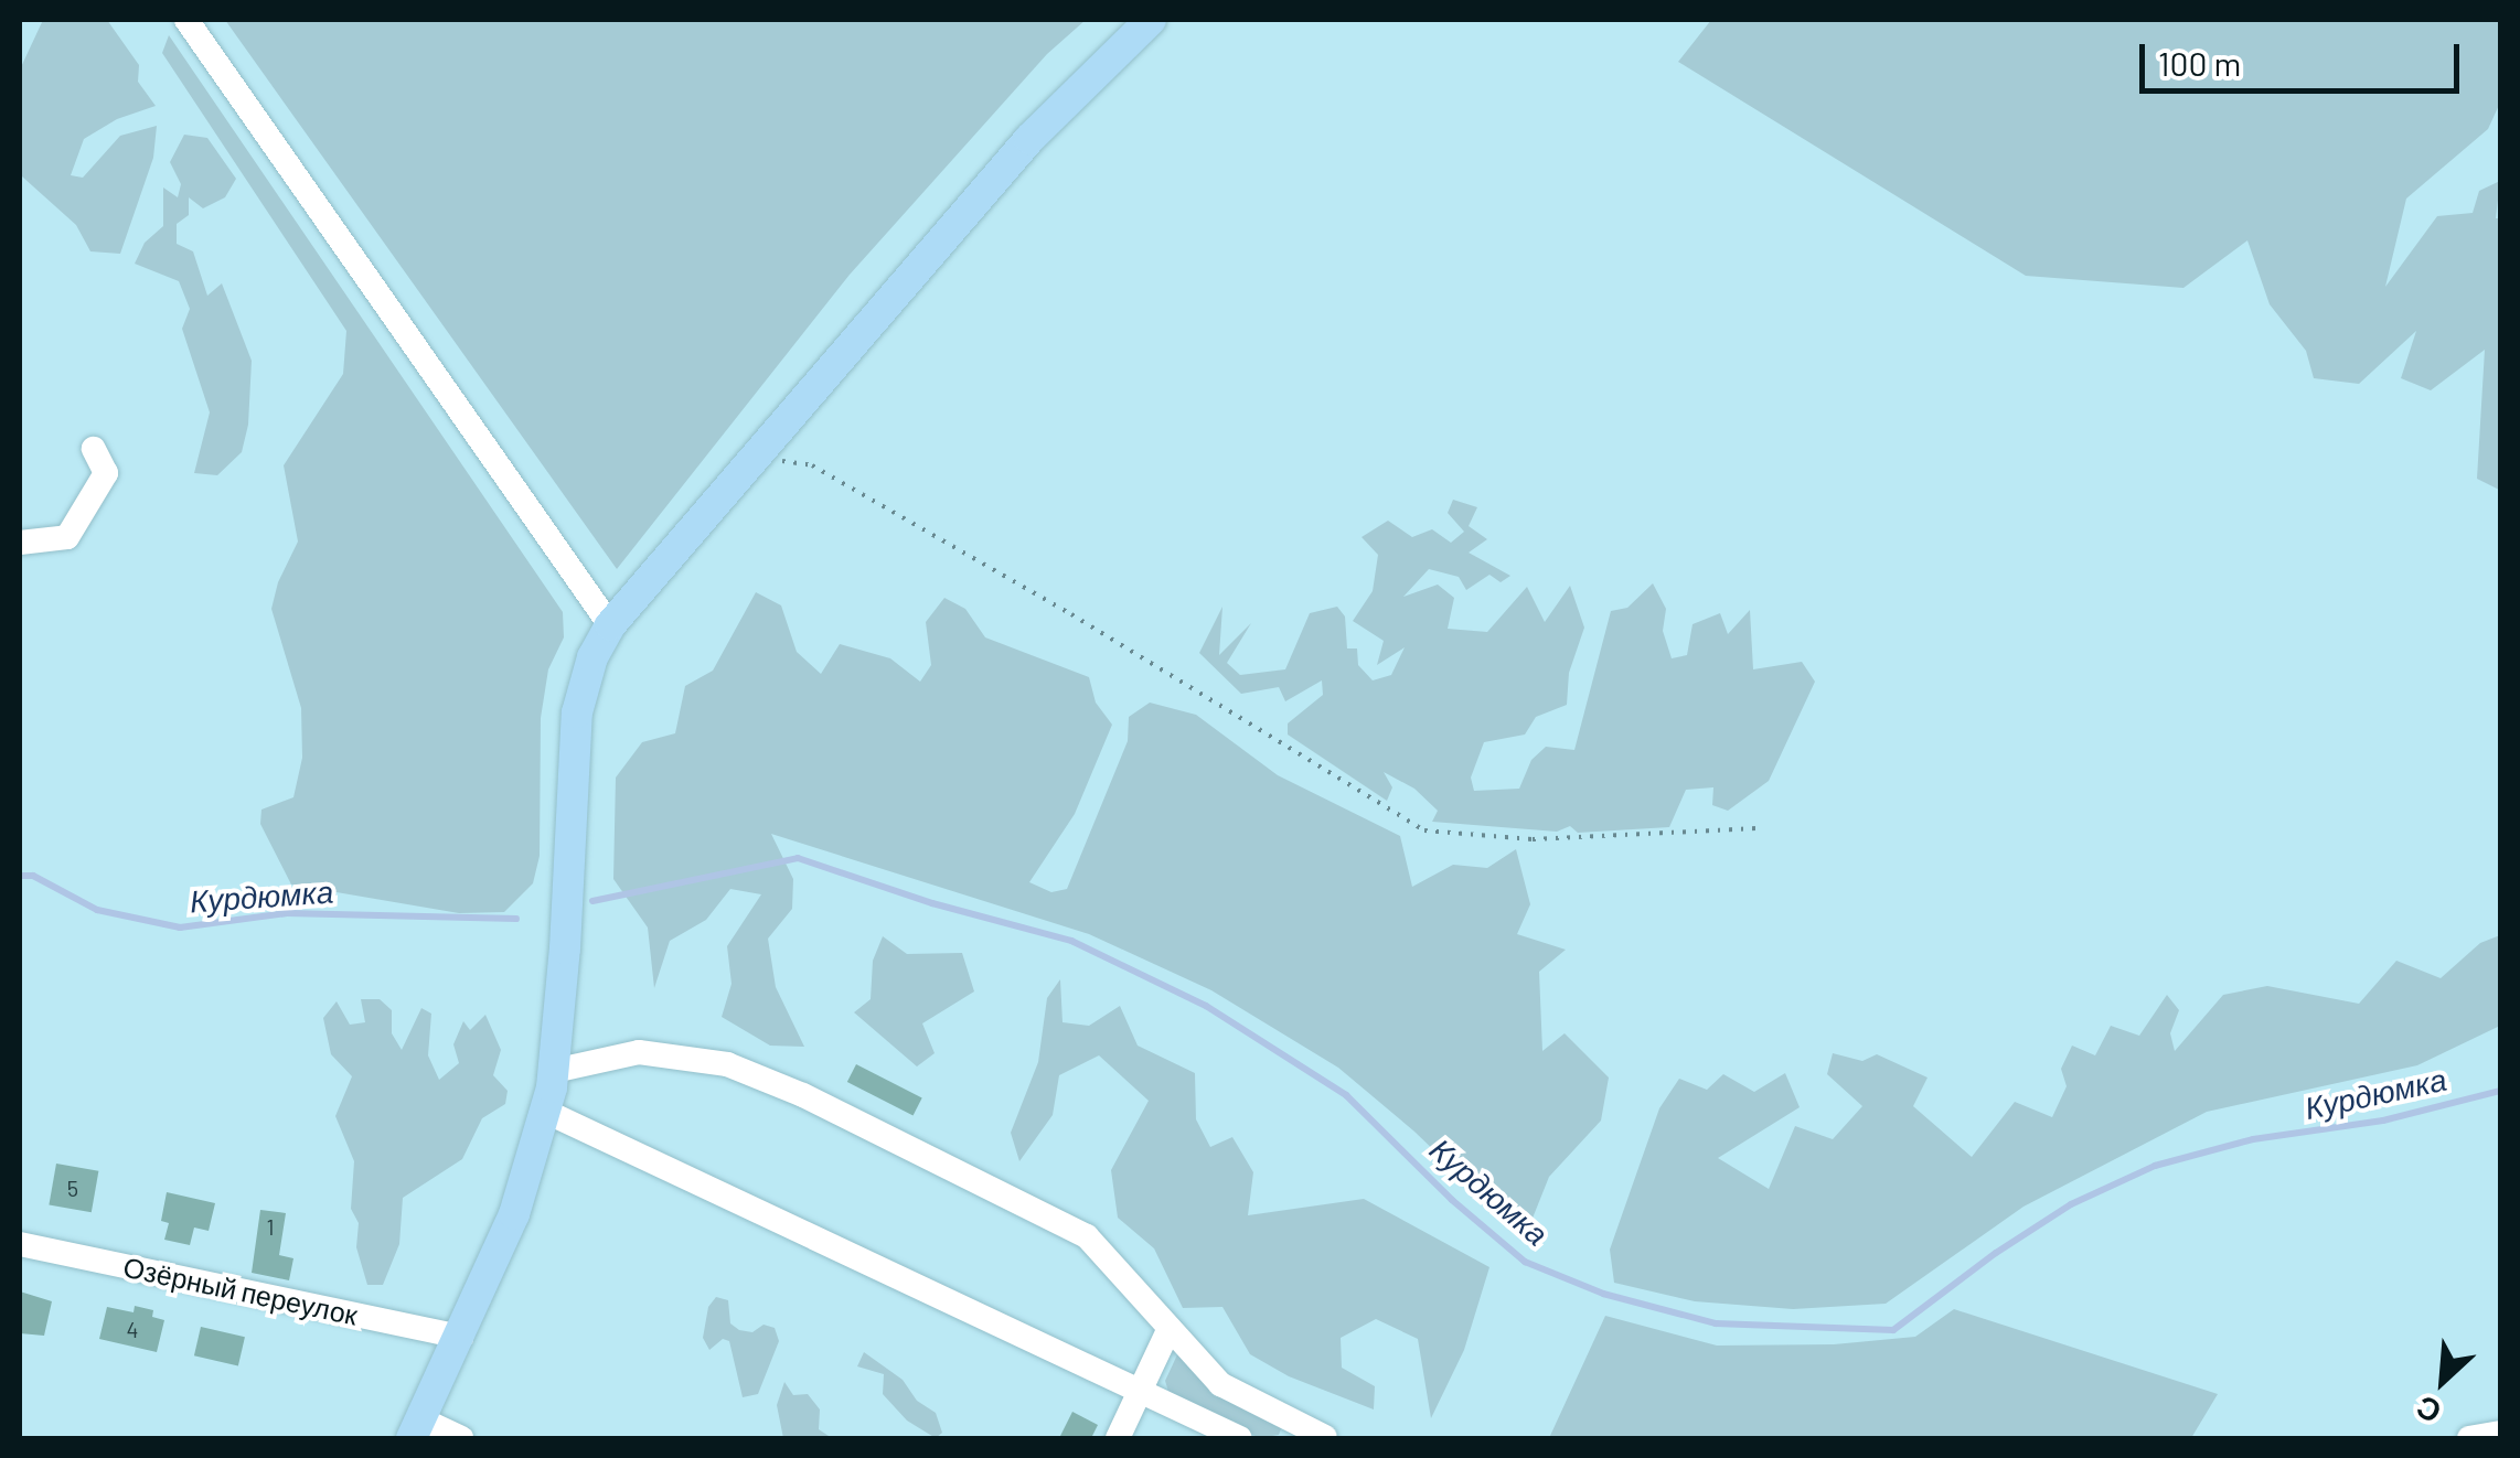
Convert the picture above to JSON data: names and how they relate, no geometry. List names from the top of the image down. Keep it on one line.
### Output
{"streets":{"street":["Озёрный переулок"]},"water":["Курдюмка"],"house_numbers":["5","1","4"],"scale_bar":"100 m","north":"bottom left"}
